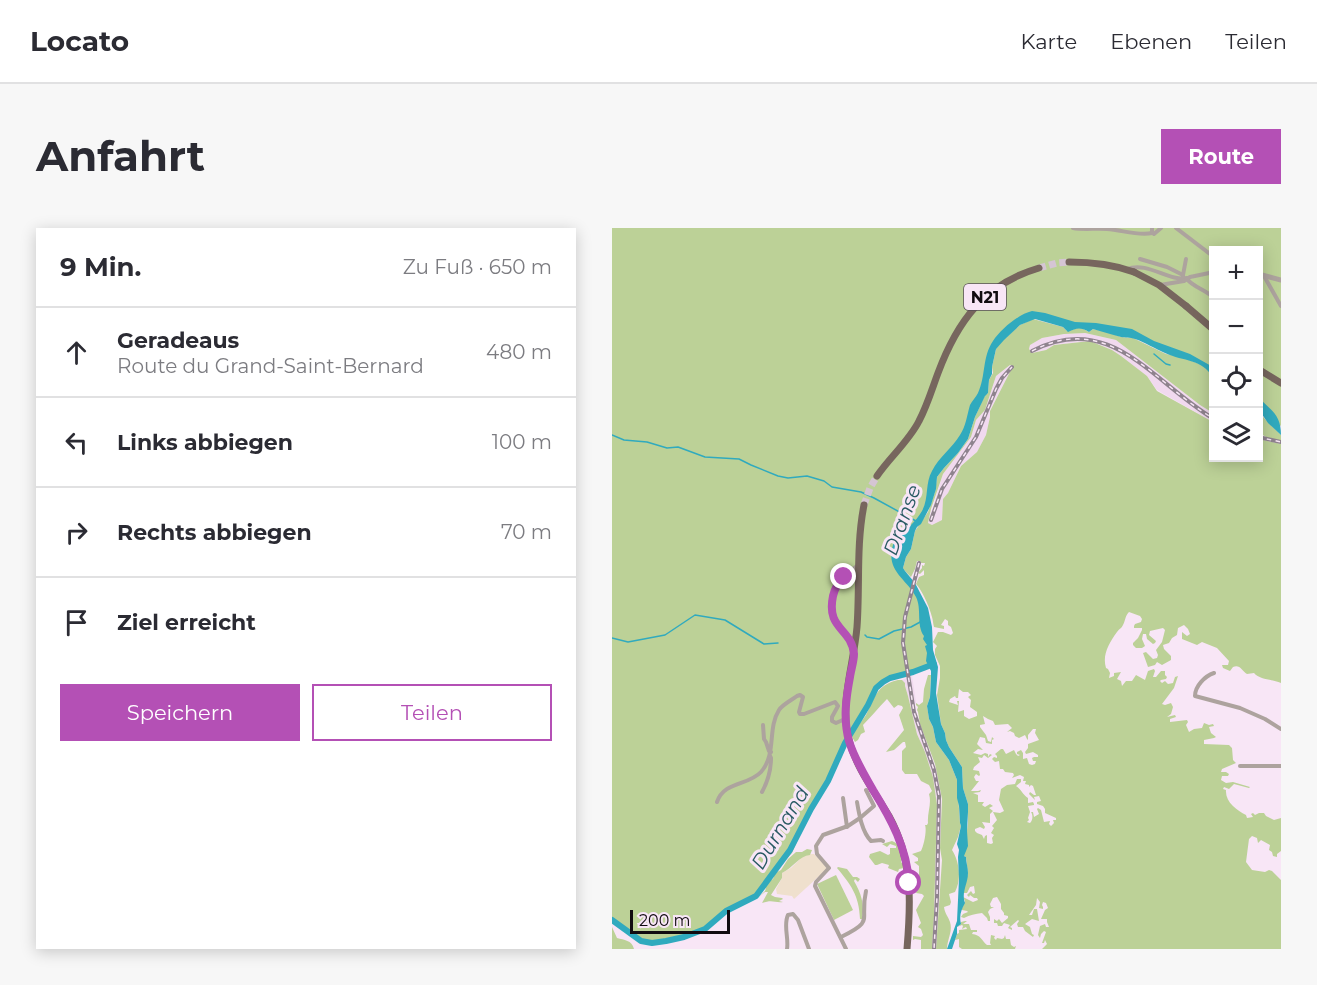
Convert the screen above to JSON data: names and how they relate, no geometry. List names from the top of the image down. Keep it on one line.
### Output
{"streets":{"main road":["N21"]},"water":["Dranse","Durnand"],"scale_bar":"200 m","page":{"header":"Locato","nav":["Karte","Ebenen","Teilen"],"buttons":["Route",["Speichern","Teilen"]],"title":"Anfahrt","heading":["9 Min.","Zu Fuß · 650 m"],"map_buttons":["+","−"],"list":[["Geradeaus","Route du Grand-Saint-Bernard","480 m"],["Links abbiegen","100 m"],["Rechts abbiegen","70 m"],"Ziel erreicht"],"scale":"200 m"}}
